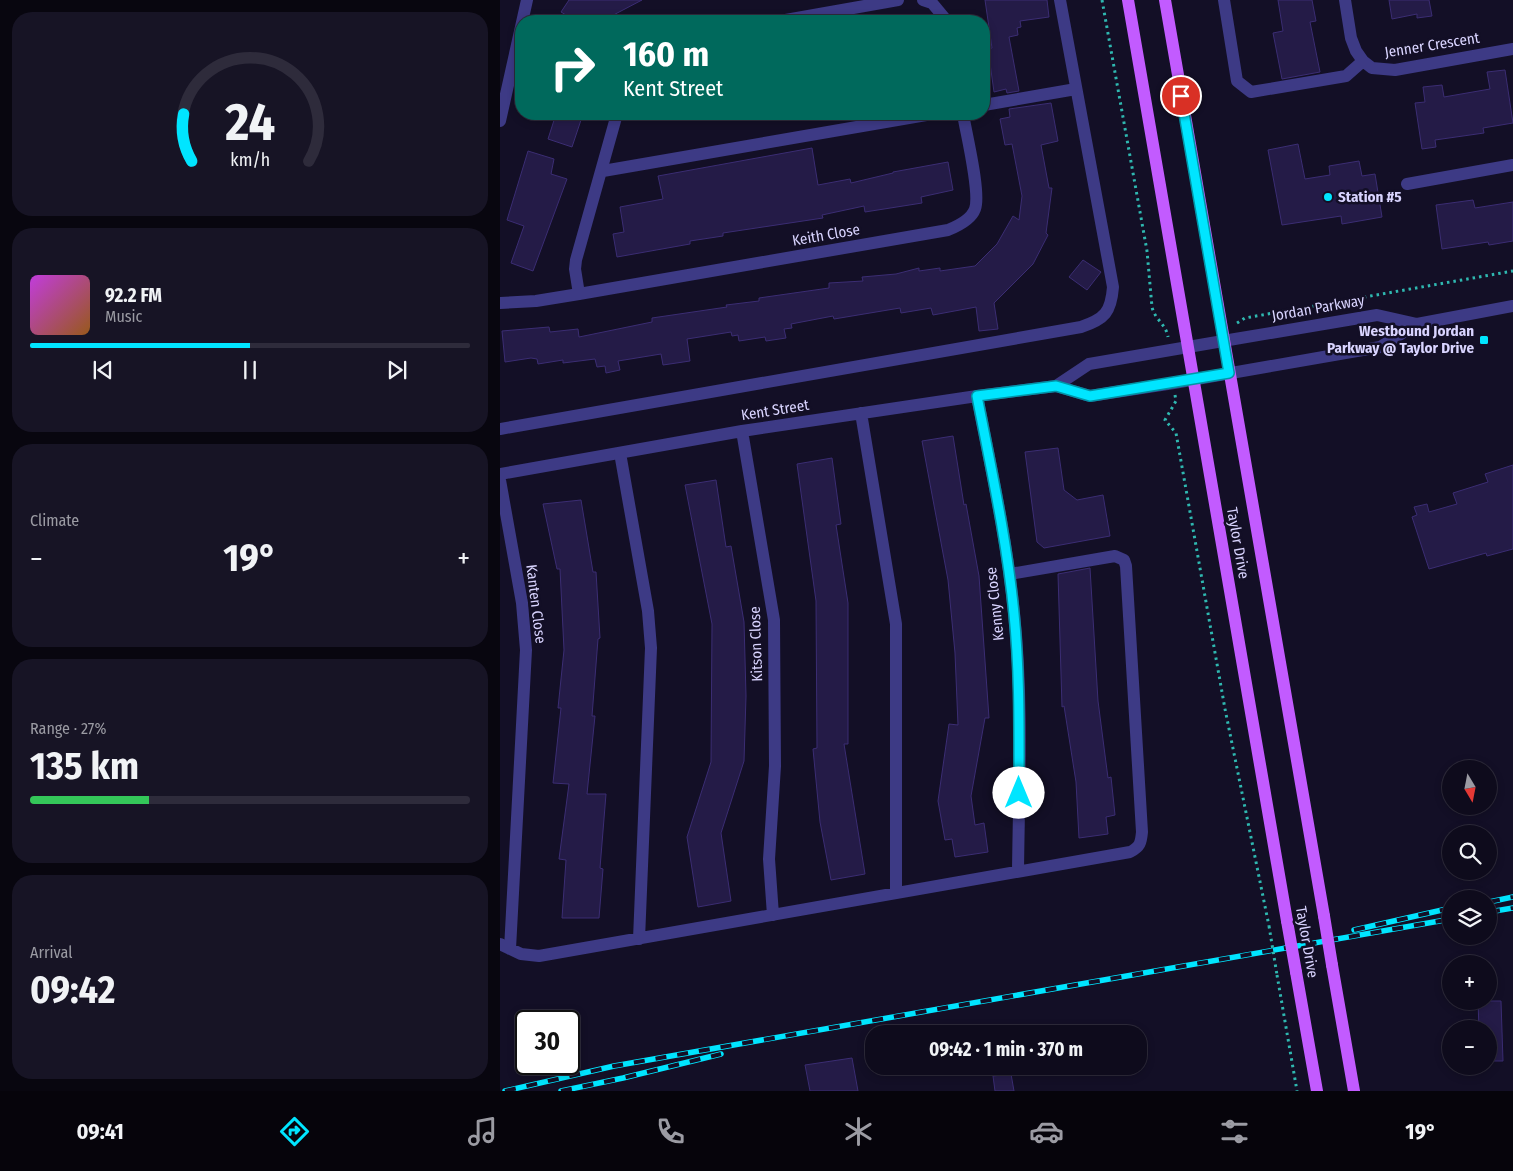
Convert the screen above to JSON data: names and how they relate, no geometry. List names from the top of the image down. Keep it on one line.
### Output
{"streets":{"main road":["Taylor Drive"],"street":["Jenner Crescent","Keith Close","Jordan Parkway","Kent Street","Kanten Close","Kenny Close","Kitson Close"]},"crossings":[["Jordan Parkway","Kent Street"],["Jordan Parkway","Taylor Drive"],["Kent Street","Taylor Drive"],["Kent Street","Kenny Close"],["Kent Street","Kitson Close"]],"places":{"other":["Station #5"],"transit":["Westbound Jordan Parkway @ Taylor Drive"]},"north":"bottom","page":{"turn":["160 m","Kent Street"],"song":["92.2 FM","Music"],"tile":["Climate",["Range · 27%","135 km"],["Arrival","09:42"]],"heat":["−","19°","+"],"map_buttons":["+","−"],"limit":"30","trip":"09:42 · 1 min · 370 m","tabs":["09:41","19°"],"gauge":["24","km/h"]}}
